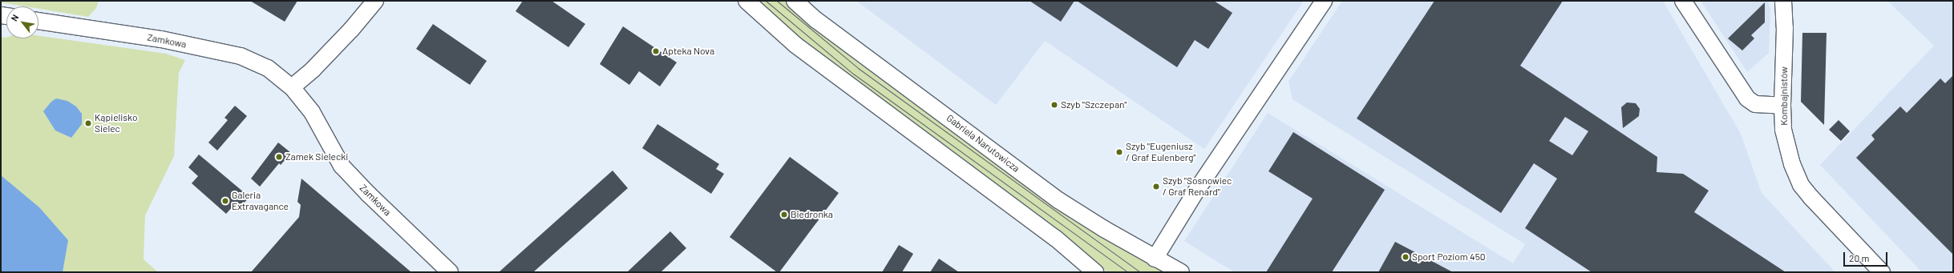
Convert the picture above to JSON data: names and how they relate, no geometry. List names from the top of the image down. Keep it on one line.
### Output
{"streets":{"street":["Zamkowa","Kombajnistów","Gabriela Narutowicza"]},"places":["Apteka Nova","Szyb \"Szczepan\"","Kąpielisko Sielec","Szyb \"Eugeniusz / Graf Eulenberg\"","Zamek Sielecki","Szyb \"Sosnowiec / Graf Renard\"","Galeria Extravagance","Biedronka","Sport Poziom 450"],"scale_bar":"20 m","north":"top left"}
